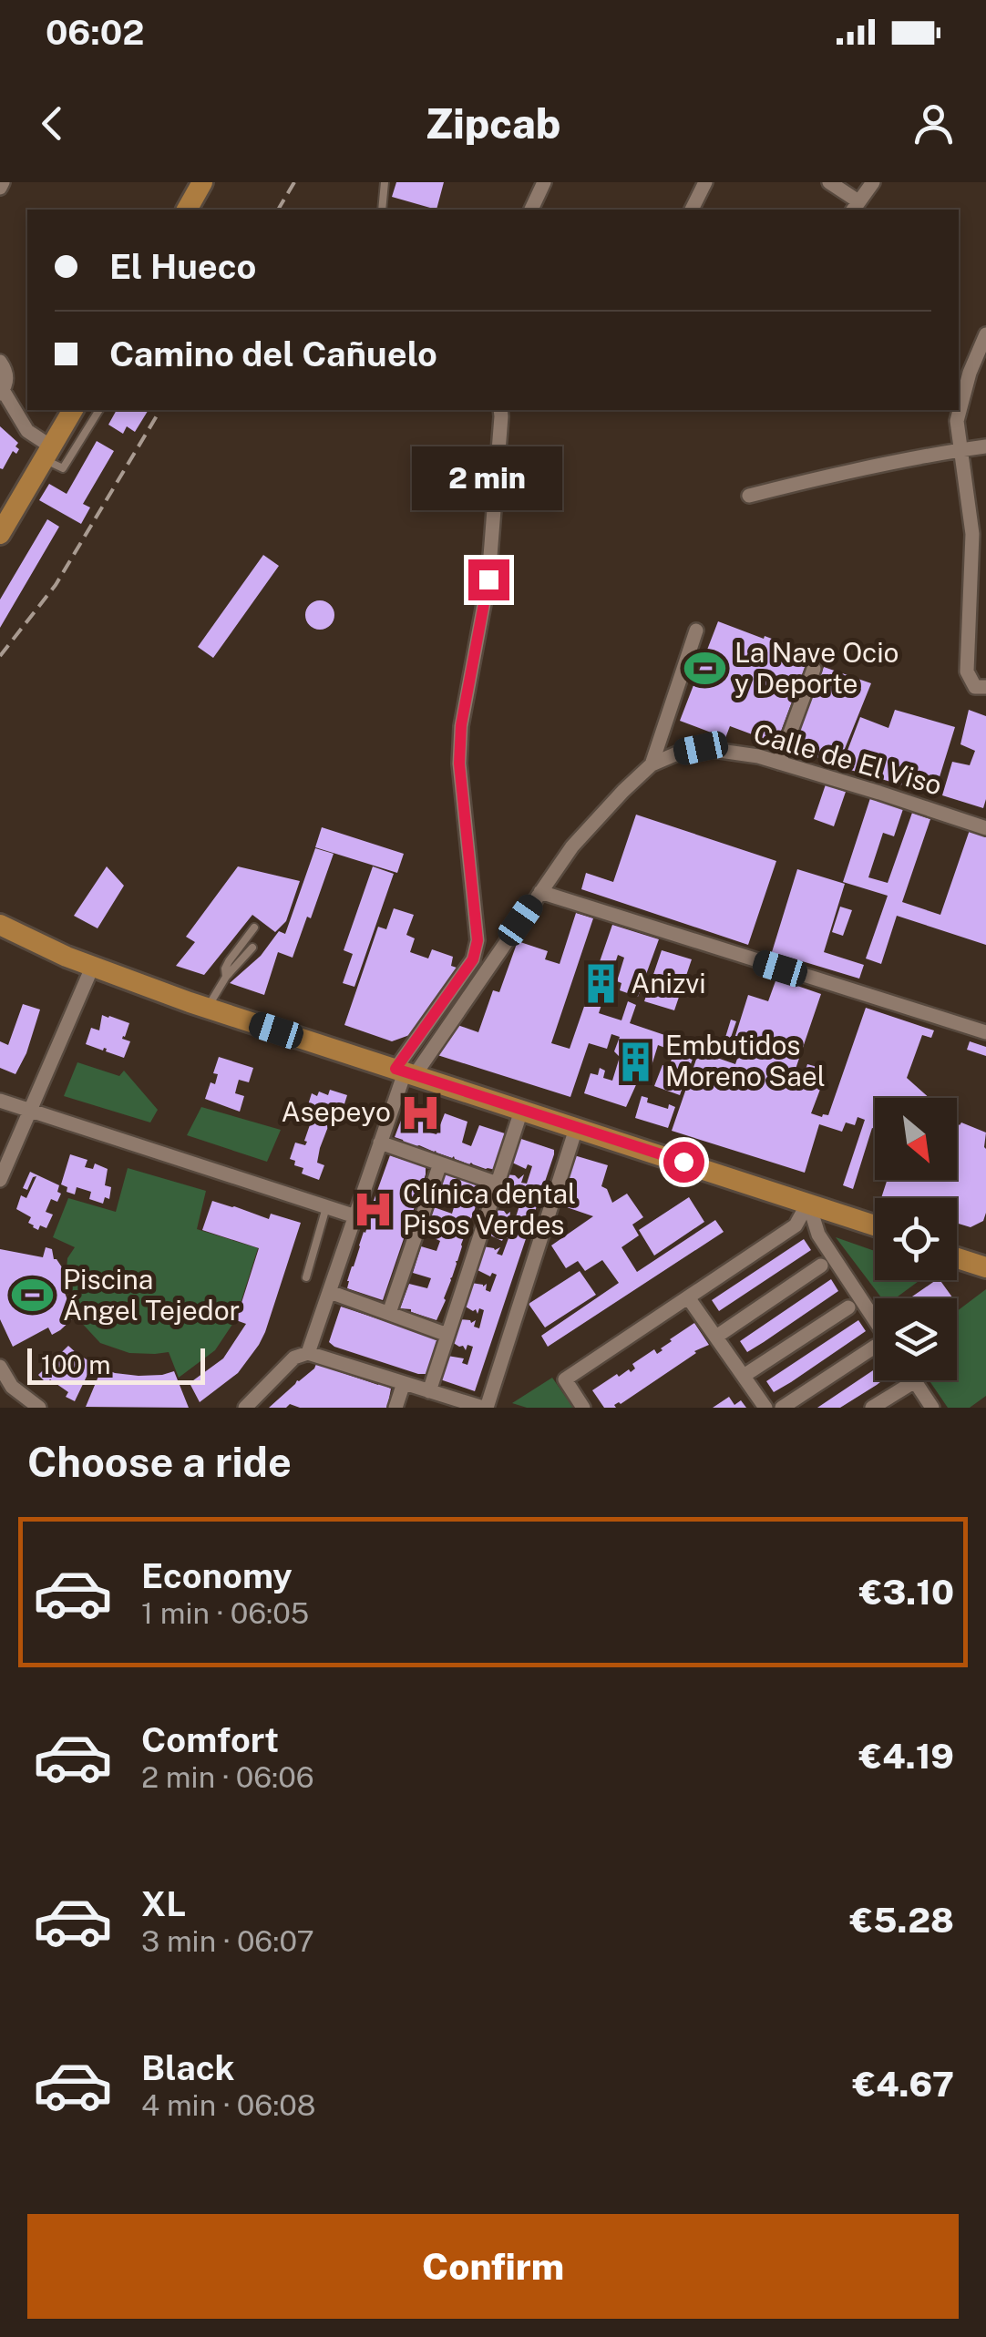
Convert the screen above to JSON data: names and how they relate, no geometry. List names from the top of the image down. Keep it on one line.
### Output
{"streets":{"street":["Calle de El Viso"]},"places":{"sports":["La Nave Ocio y Deporte","Piscina Ángel Tejedor"],"building":["Anizvi","Embutidos Moreno Sael"],"hospital":["Asepeyo","Clínica dental Pisos Verdes"]},"scale_bar":"100 m","north":"bottom right","page":{"status":"06:02","header":"Zipcab","banner":["El Hueco","Camino del Cañuelo"],"bubble":"2 min","scale":"100 m","heading":"Choose a ride","list":[{"name":"Economy","note":"1 min · 06:05","value":"€3.10"},{"name":"Comfort","note":"2 min · 06:06","value":"€4.19"},{"name":"XL","note":"3 min · 06:07","value":"€5.28"},{"name":"Black","note":"4 min · 06:08","value":"€4.67"}],"buttons":"Confirm"}}
